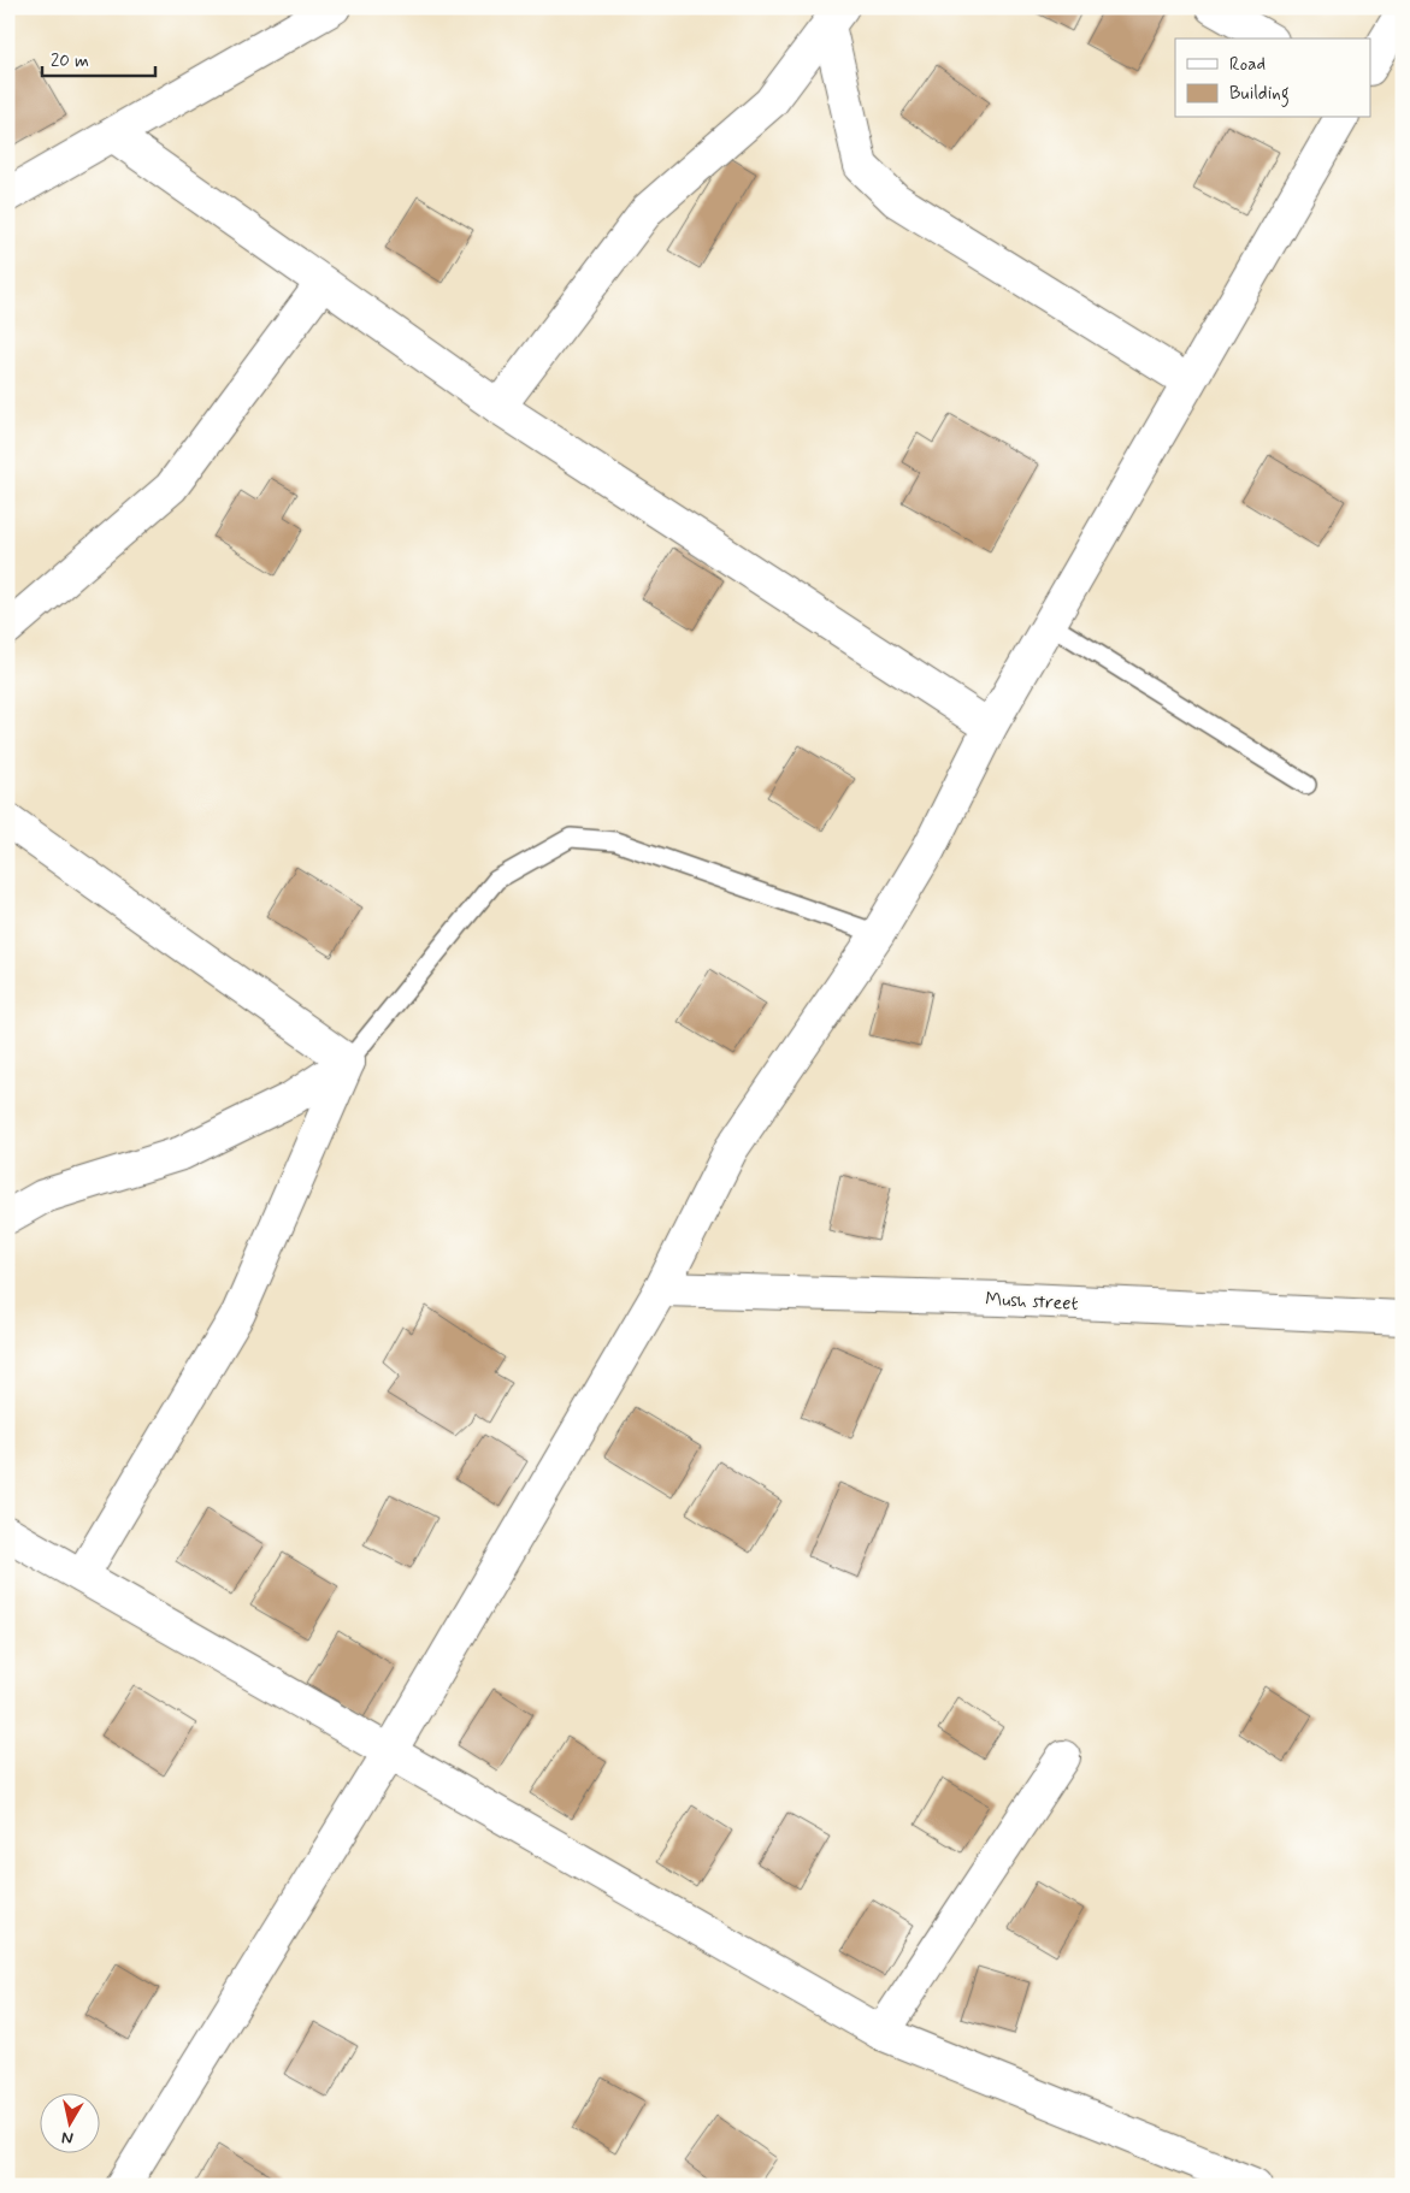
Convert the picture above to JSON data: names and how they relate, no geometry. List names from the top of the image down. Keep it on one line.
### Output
{"streets":{"street":["Mush street"]},"legend":["Road","Building"],"scale_bar":"20 m","north":"bottom"}
